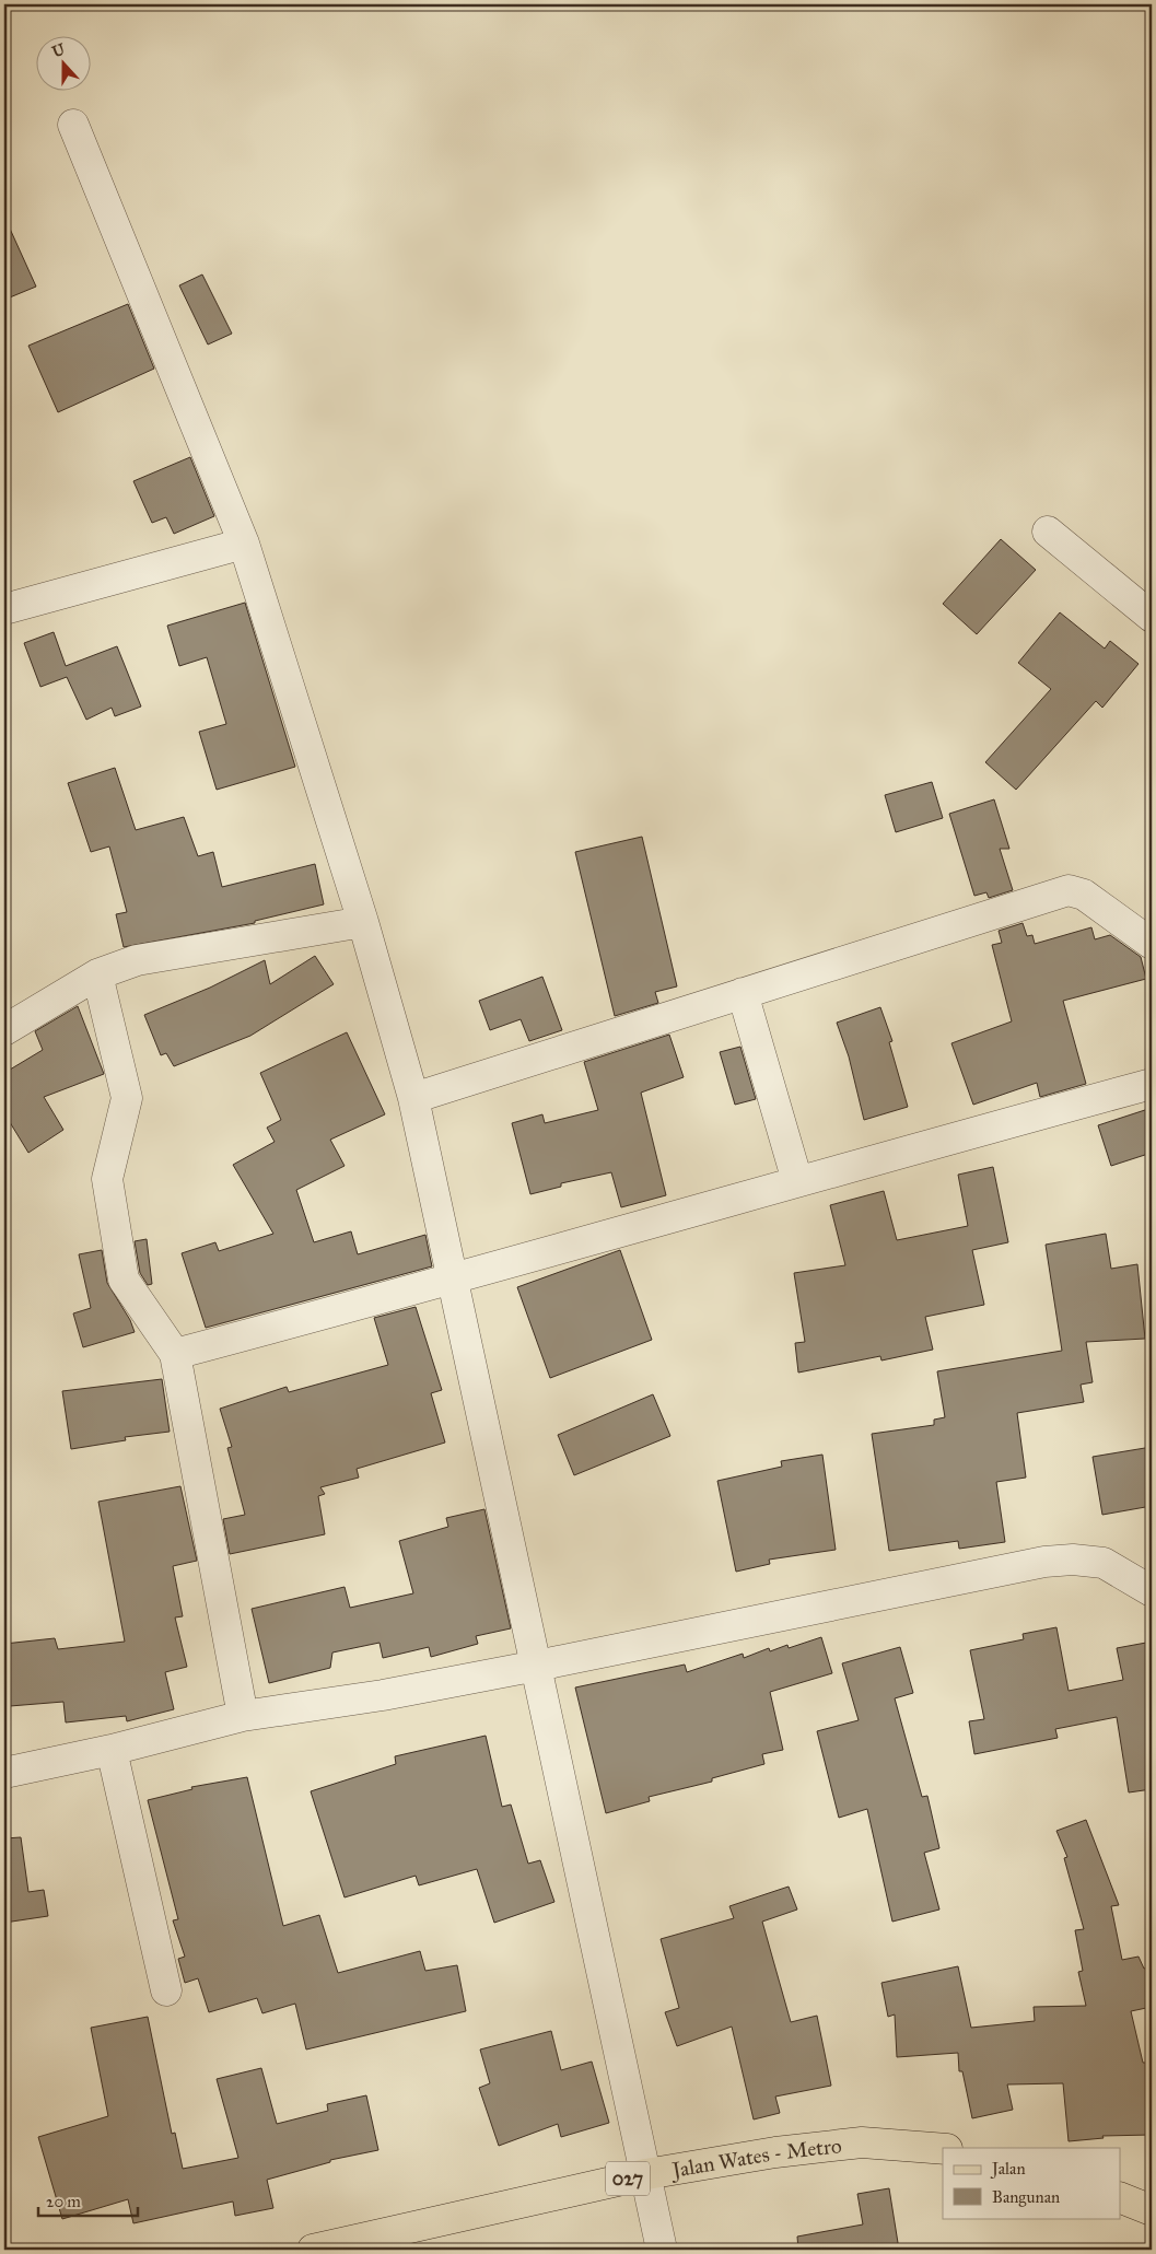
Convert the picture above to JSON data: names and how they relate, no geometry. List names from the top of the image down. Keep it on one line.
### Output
{"streets":{"main road":["Jalan Wates - Metro","027"]},"legend":["Jalan","Bangunan"],"scale_bar":"20 m","north":"top"}
